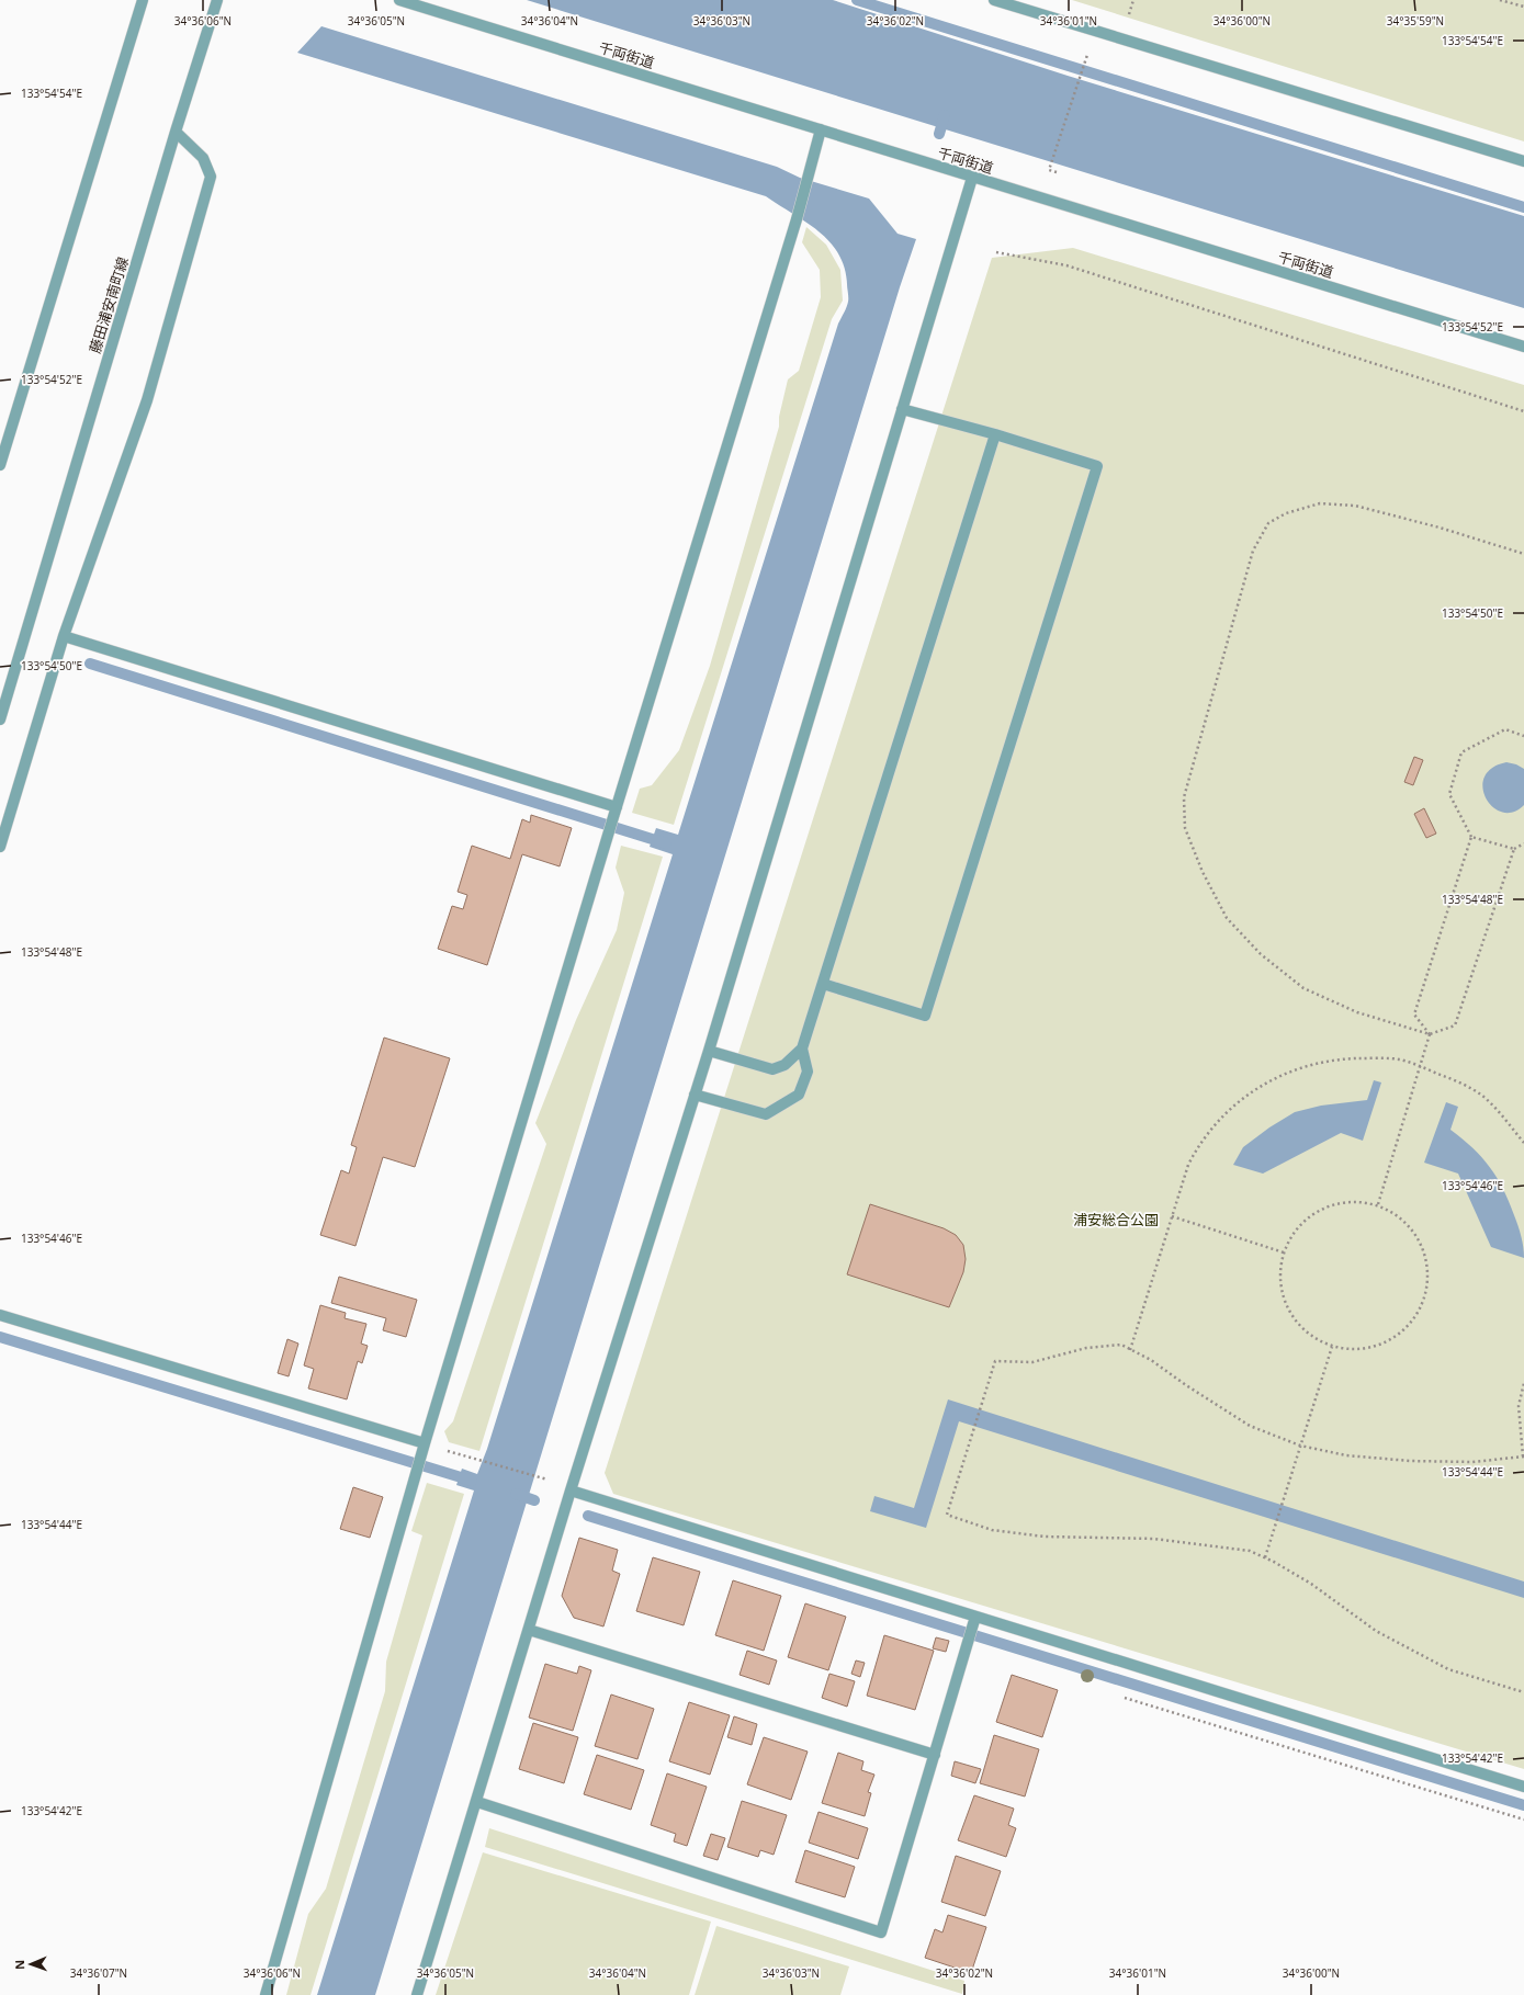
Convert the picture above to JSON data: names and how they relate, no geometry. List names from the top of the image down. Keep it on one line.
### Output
{"streets":{"street":["千両街道","藤田浦安南町線"]},"parks":["浦安総合公園"],"north":"left","coordinates":["34°36'06\"N","34°36'05\"N","34°36'04\"N","34°36'03\"N","34°36'02\"N","34°36'01\"N","34°36'00\"N","34°35'59\"N","133°54'54\"E","133°54'52\"E","133°54'50\"E","133°54'48\"E","133°54'46\"E","133°54'44\"E","133°54'42\"E","34°36'07\"N"]}
